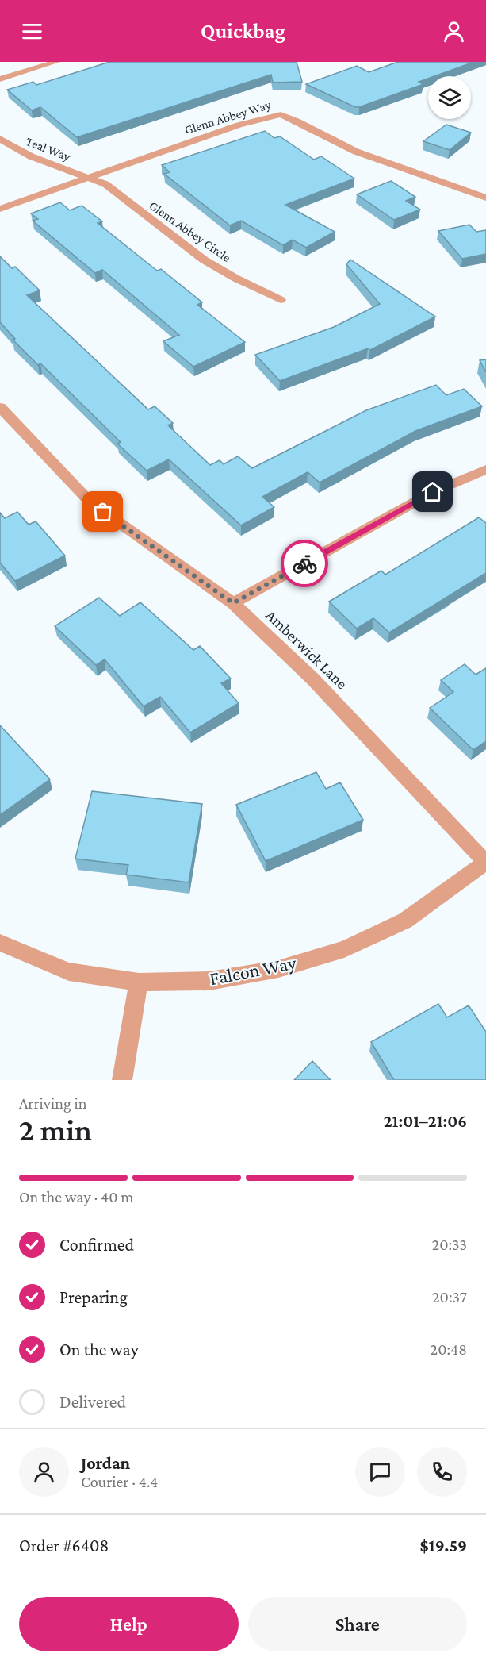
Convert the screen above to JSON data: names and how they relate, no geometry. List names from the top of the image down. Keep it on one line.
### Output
{"streets":{"street":["Glenn Abbey Way","Teal Way","Glenn Abbey Circle","Amberwick Lane","Falcon Way"]},"crossings":[["Glenn Abbey Way","Teal Way"],["Glenn Abbey Way","Glenn Abbey Circle"],["Teal Way","Glenn Abbey Circle"],["Amberwick Lane","Falcon Way"]],"page":{"header":"Quickbag","heading":["2 min","Arriving in","21:01–21:06"],"panel":["Jordan","Courier · 4.4","Order #6408","$19.59"],"bar":"On the way · 40 m","list":[["Confirmed","20:33"],["Preparing","20:37"],["On the way","20:48"],"Delivered"],"buttons":["Help","Share"]}}
